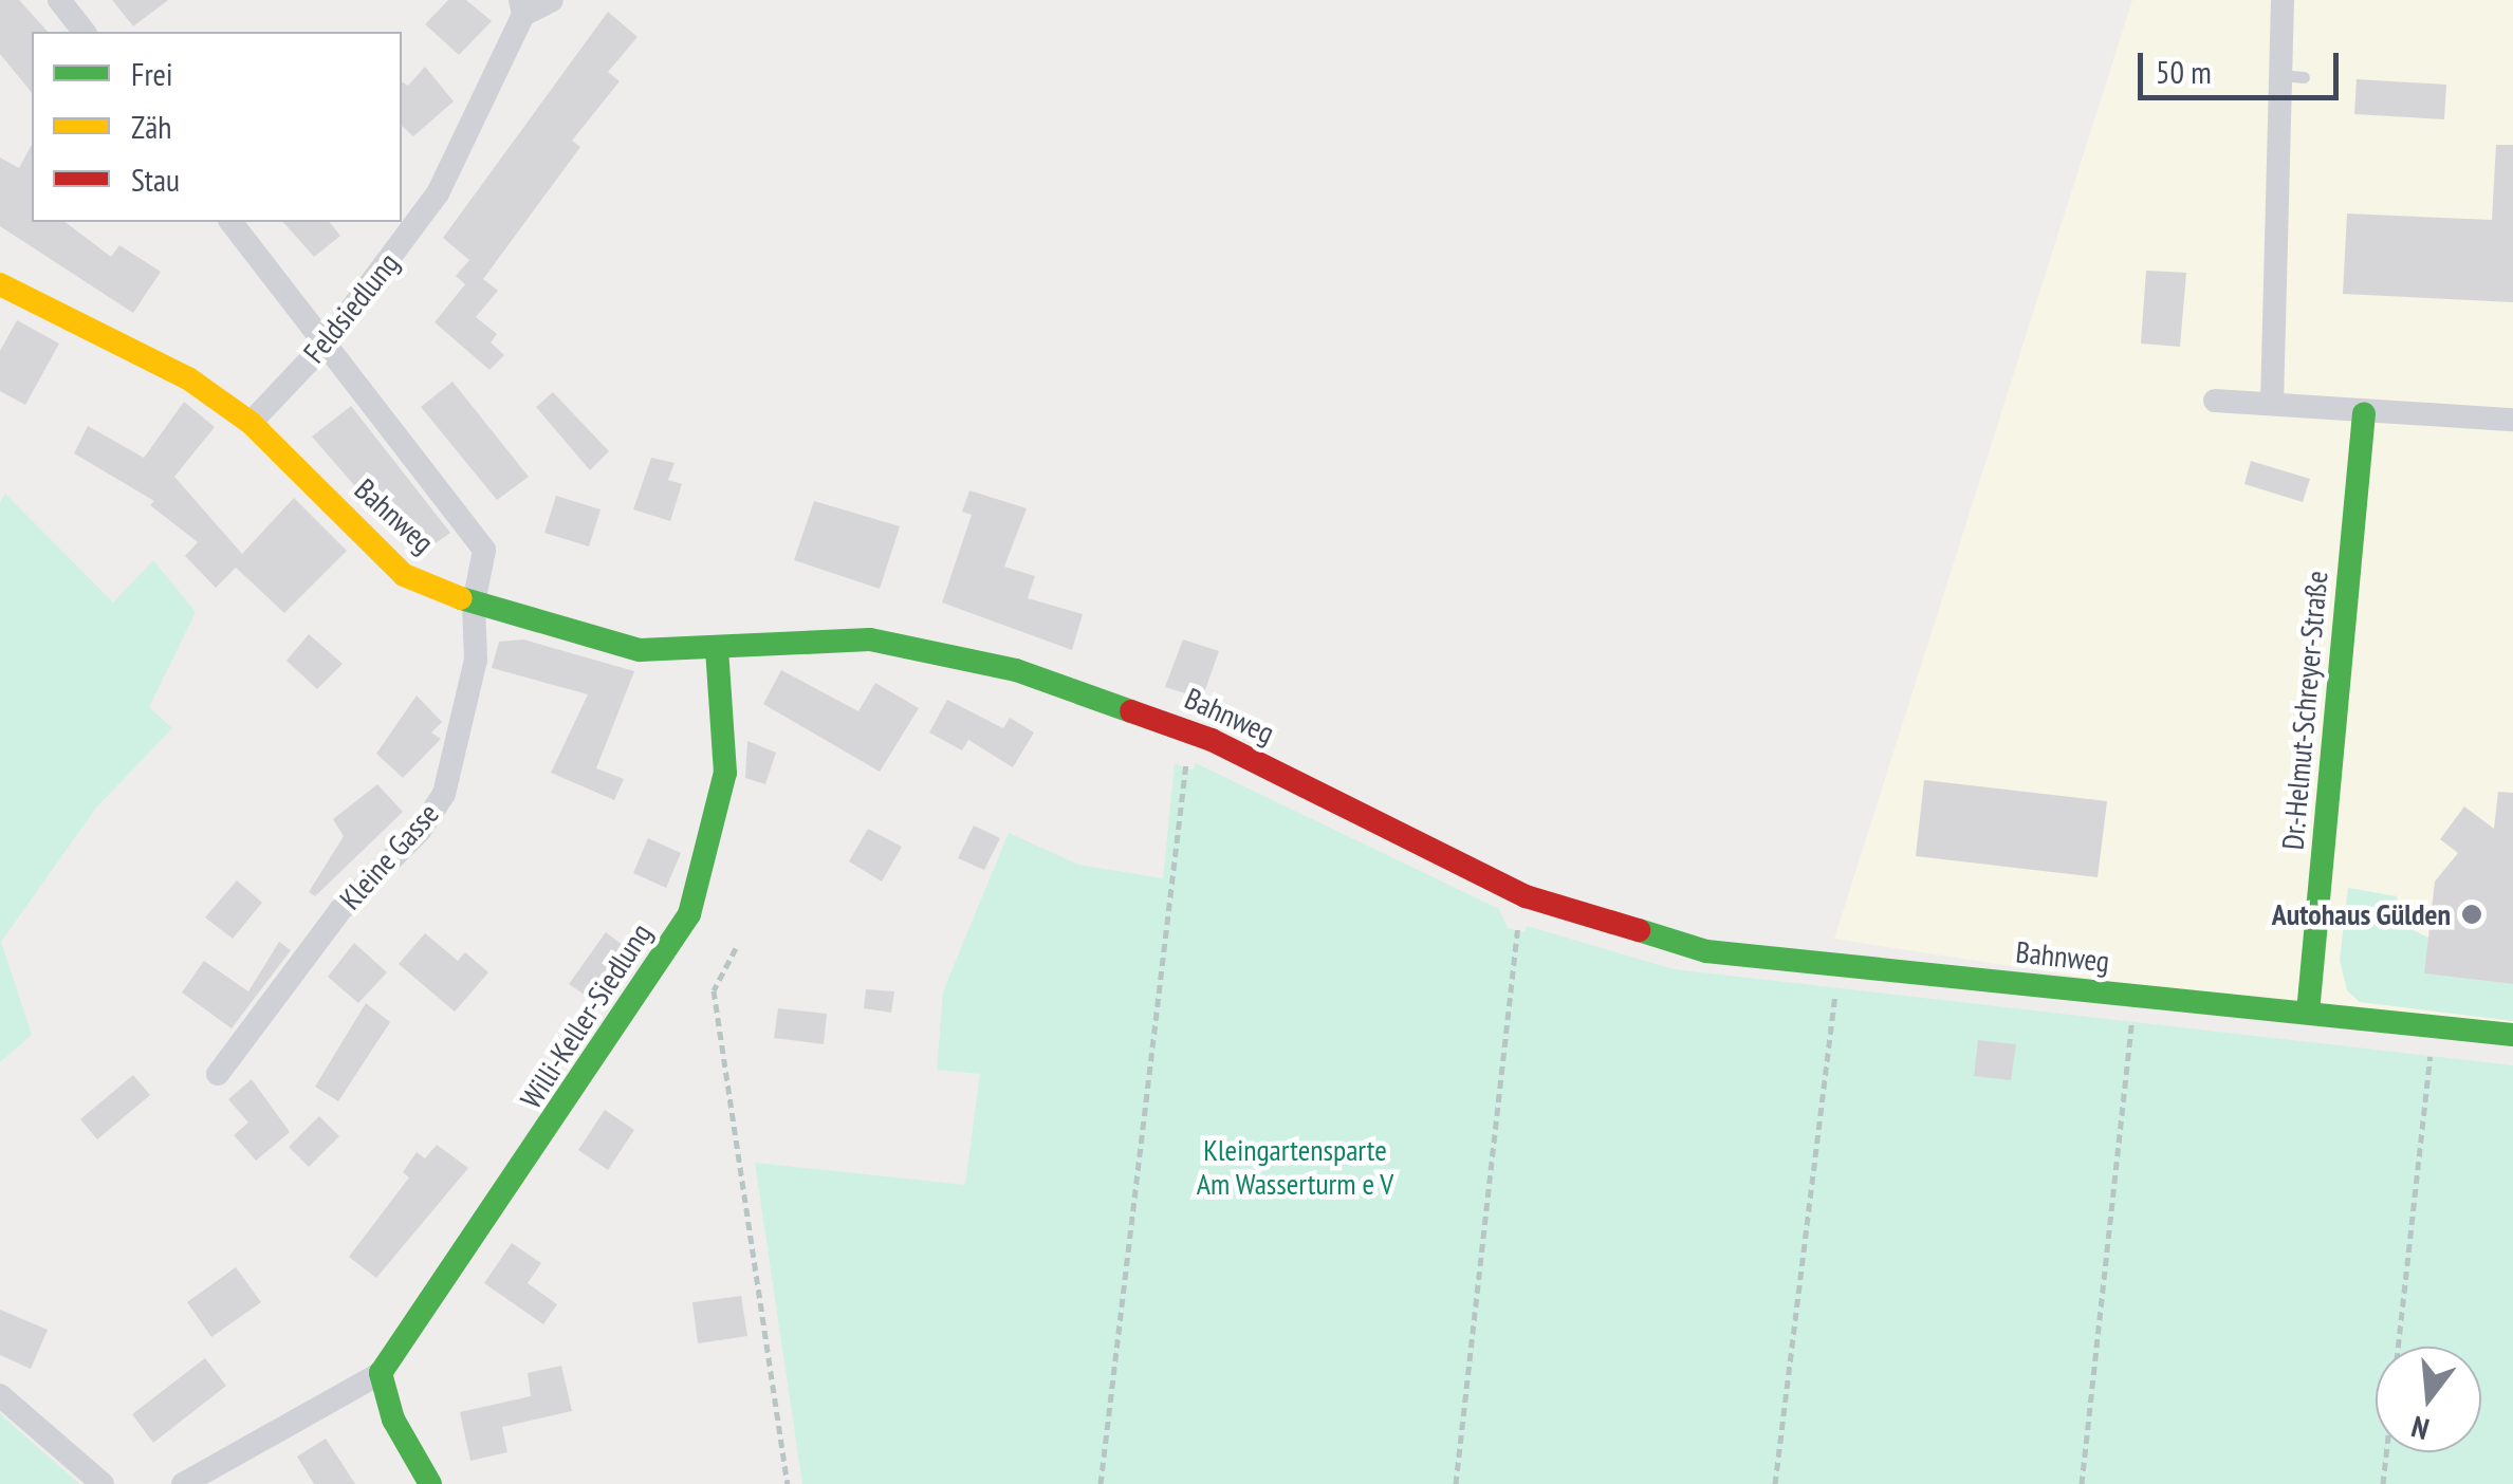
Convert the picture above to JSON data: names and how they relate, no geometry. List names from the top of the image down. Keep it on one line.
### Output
{"streets":{"street":["Feldsiedlung","Bahnweg","Dr.-Helmut-Schreyer-Straße","Kleine Gasse","Willi-Keller-Siedlung"]},"crossings":[["Feldsiedlung","Bahnweg"],["Feldsiedlung","Kleine Gasse"],["Bahnweg","Dr.-Helmut-Schreyer-Straße"],["Bahnweg","Kleine Gasse"],["Bahnweg","Willi-Keller-Siedlung"]],"parks":["Kleingartensparte Am Wasserturm e V"],"places":["Autohaus Gülden"],"legend":["Frei","Zäh","Stau"],"scale_bar":"50 m","north":"bottom"}
